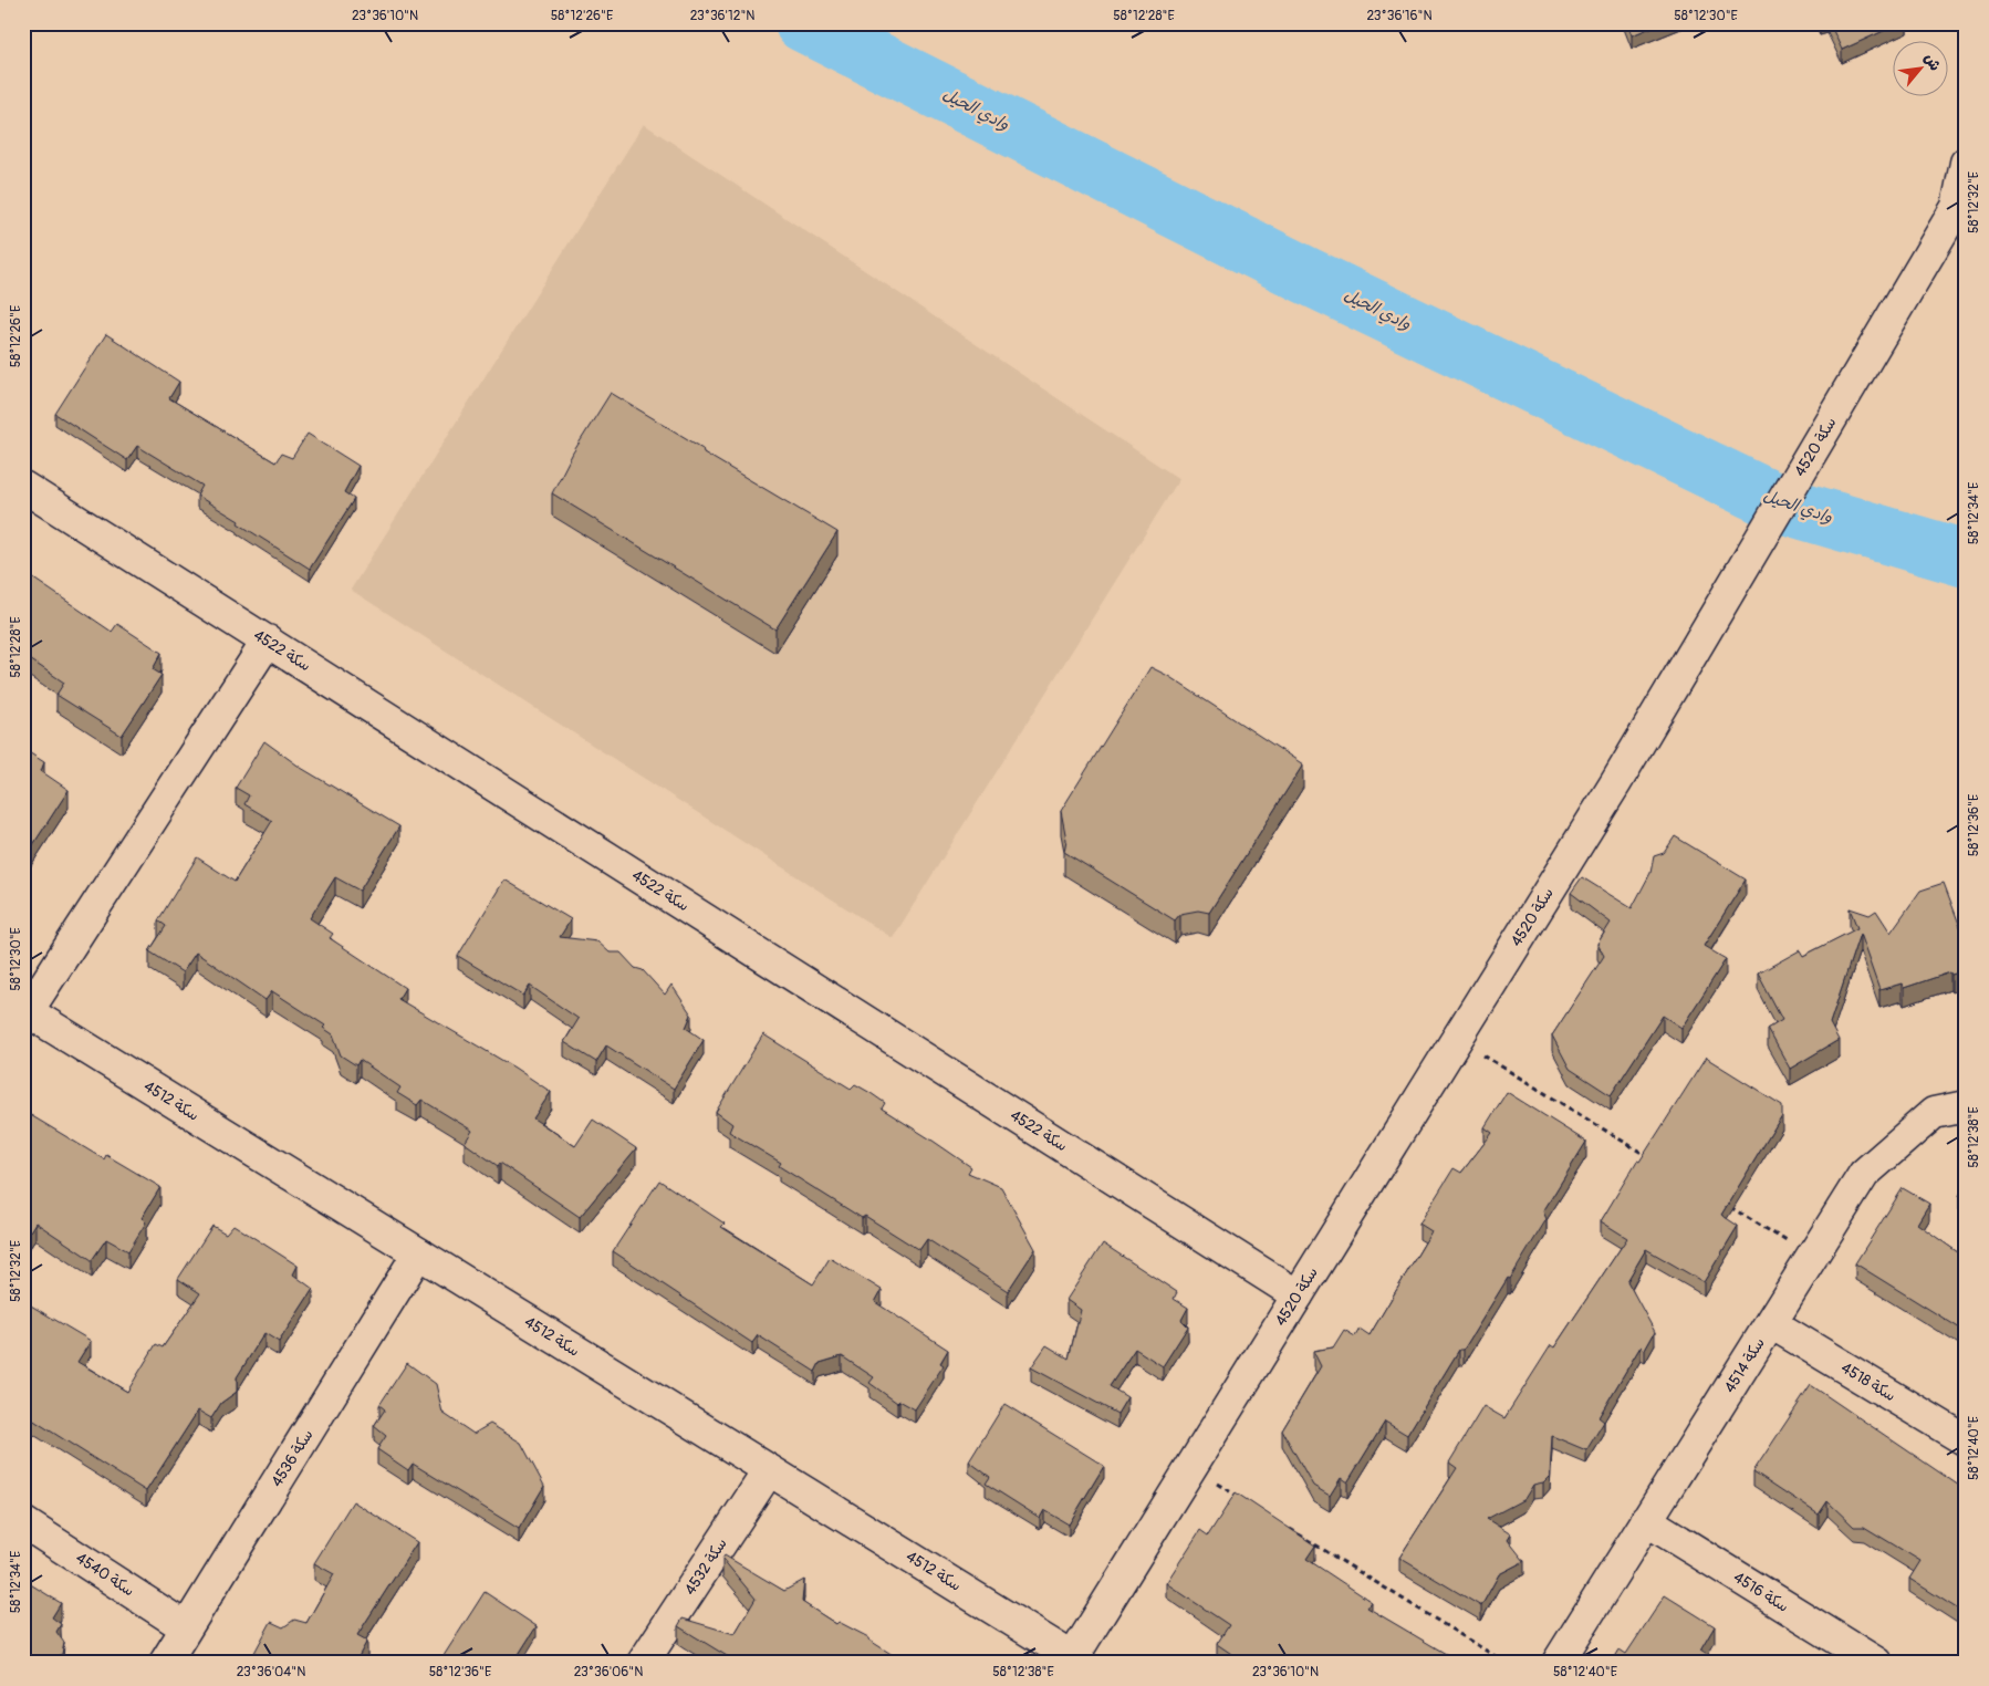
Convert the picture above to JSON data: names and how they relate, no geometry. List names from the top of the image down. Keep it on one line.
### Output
{"streets":{"street":["سكة 4520","سكة 4522","سكة 4512","سكة 4514","سكة 4518","سكة 4536","سكة 4532","سكة 4540","سكة 4516"]},"crossings":[["سكة 4520","سكة 4522"],["سكة 4520","سكة 4512"],["سكة 4512","سكة 4536"],["سكة 4512","سكة 4532"],["سكة 4514","سكة 4518"],["سكة 4514","سكة 4516"],["سكة 4536","سكة 4540"]],"water":["وادي الحيل"],"north":"top right","coordinates":["23°36'10\"N","58°12'26\"E","23°36'12\"N","58°12'28\"E","23°36'16\"N","58°12'30\"E","58°12'32\"E","58°12'34\"E","58°12'36\"E","58°12'38\"E","58°12'40\"E","23°36'04\"N","23°36'06\"N"]}
